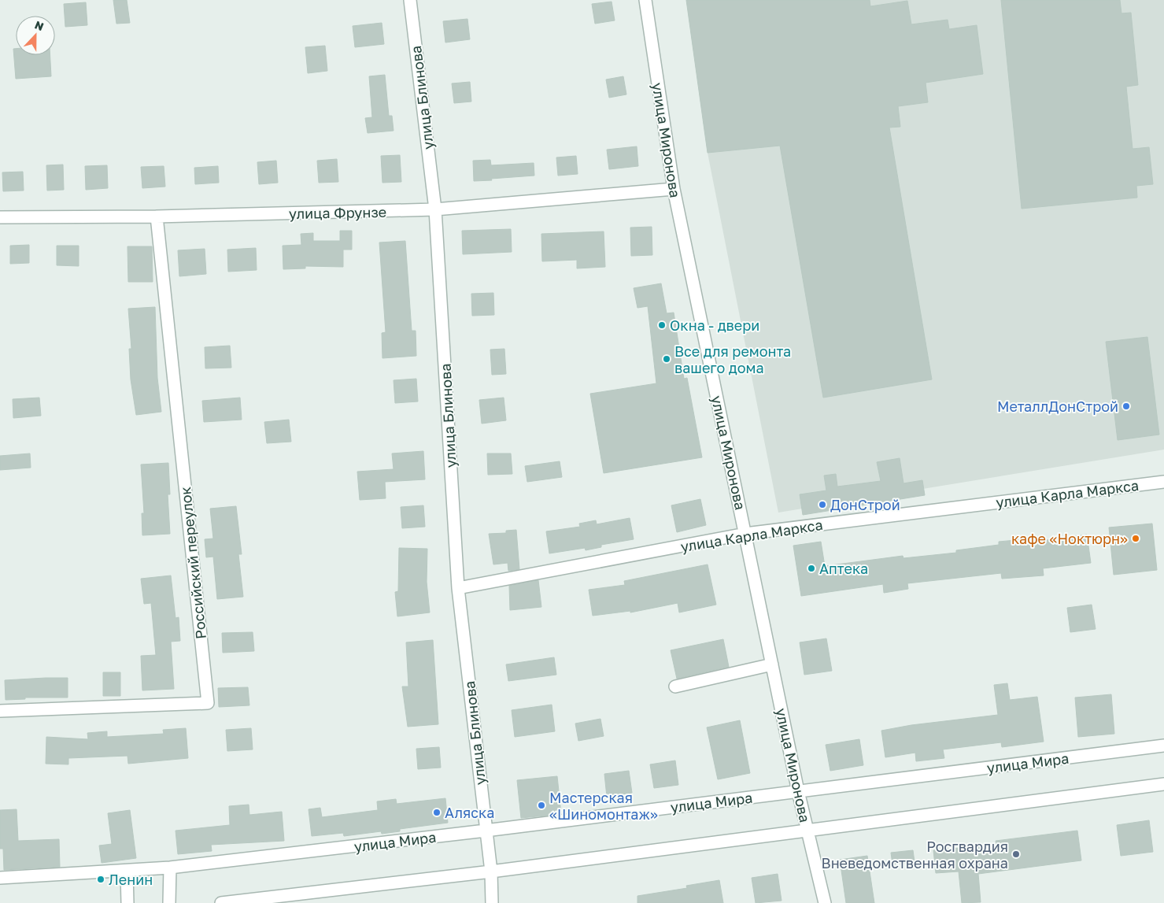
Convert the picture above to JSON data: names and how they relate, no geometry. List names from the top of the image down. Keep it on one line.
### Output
{"streets":{"street":["улица Блинова","улица Миронова","улица Фрунзе","улица Карла Маркса","Российский переулок","улица Мира"]},"crossings":[["улица Блинова","улица Фрунзе"],["улица Блинова","улица Карла Маркса"],["улица Блинова","улица Мира"],["улица Миронова","улица Фрунзе"],["улица Миронова","улица Карла Маркса"],["улица Миронова","улица Мира"],["улица Фрунзе","Российский переулок"]],"places":["Окна - двери","Все для ремонта вашего дома","МеталлДонСтрой","ДонСтрой","кафе «Ноктюрн»","Аптека","Мастерская «Шиномонтаж»","Аляска","Росгвардия Вневедомственная охрана","Ленин"],"north":"top"}
